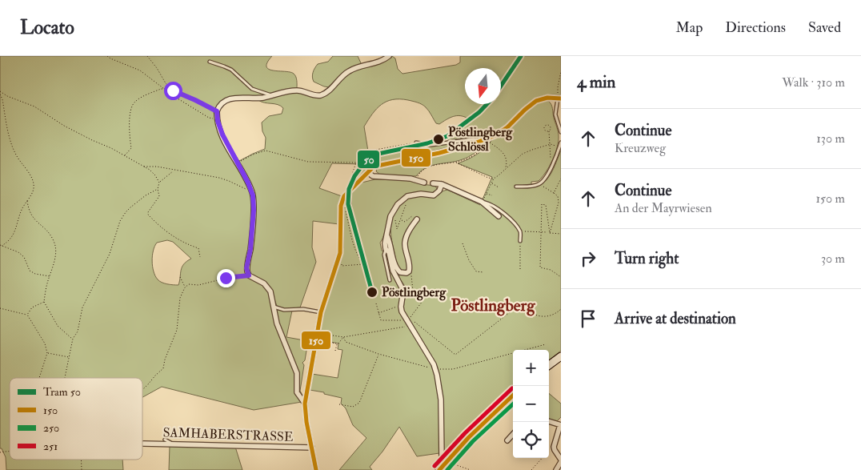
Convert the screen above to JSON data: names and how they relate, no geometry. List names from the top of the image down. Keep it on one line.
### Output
{"streets":{"street":["SAMHABERSTRASSE"]},"districts":["Pöstlingberg"],"places":["Pöstlingberg Schlössl","Pöstlingberg"],"lines":["tram line 50","transit line 150","transit line 251","transit line 250"],"legend":["Tram 50","150","250","251"],"north":"bottom","page":{"header":"Locato","nav":["Map","Directions","Saved"],"heading":["4 min","Walk · 310 m"],"list":[["Continue","Kreuzweg","130 m"],["Continue","An der Mayrwiesen","150 m"],["Turn right","30 m"],"Arrive at destination"],"map_buttons":["+","−"]}}
